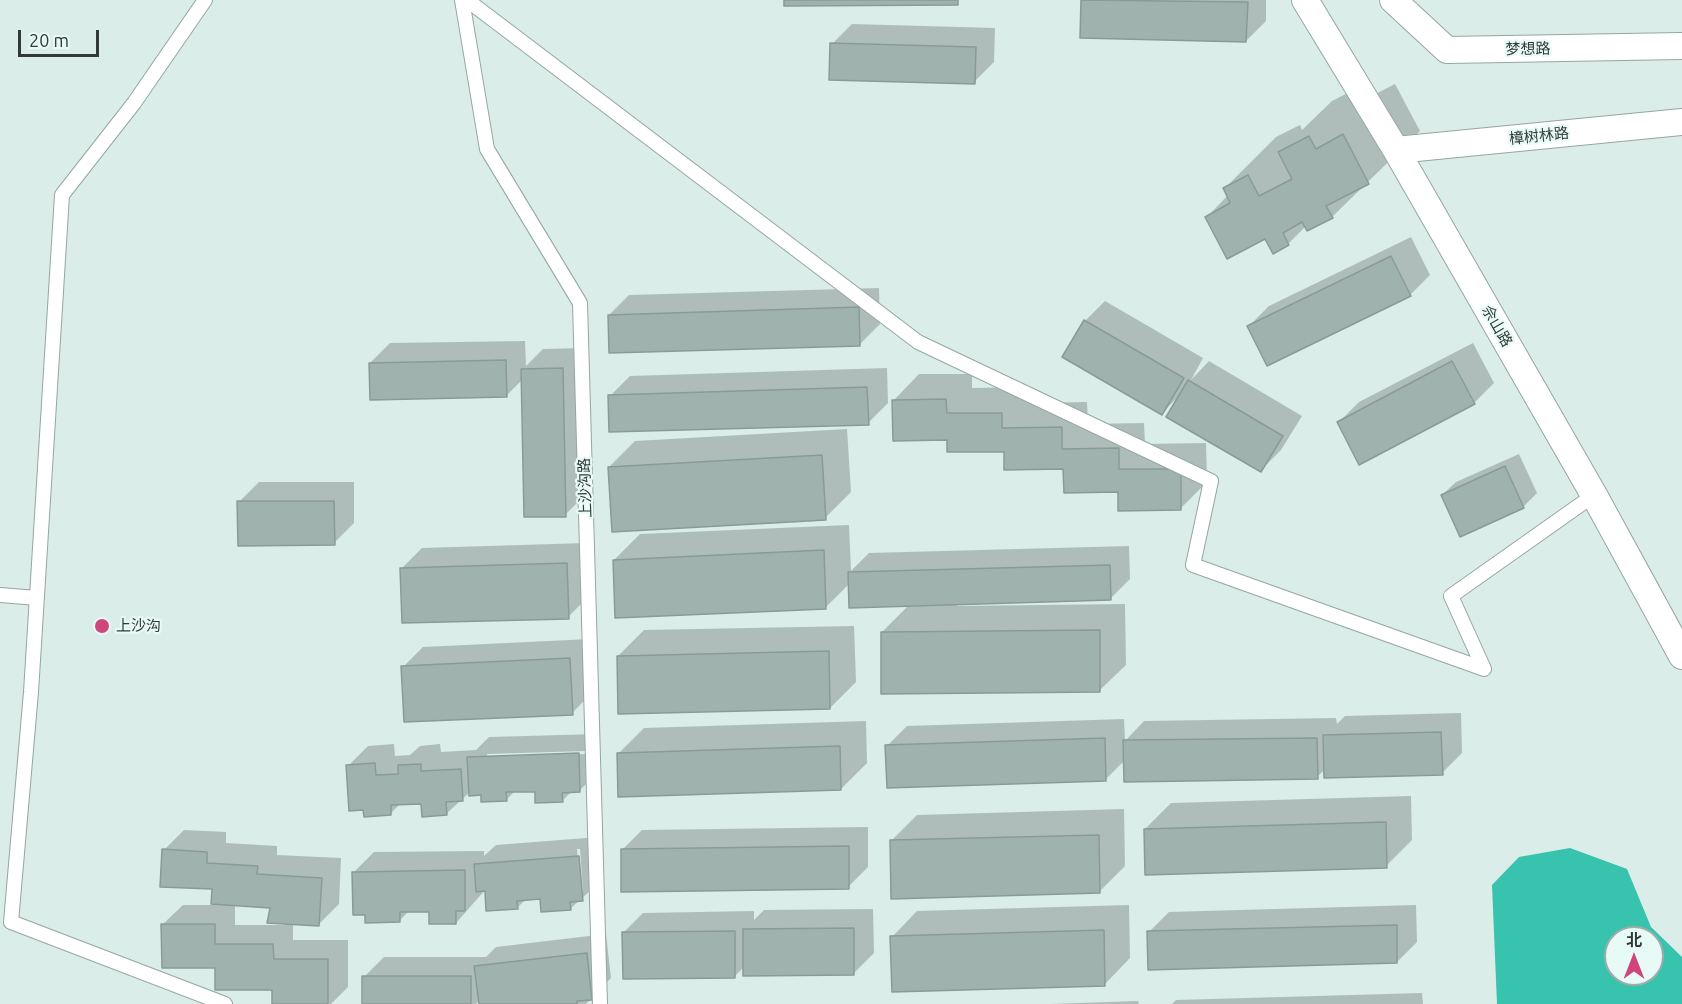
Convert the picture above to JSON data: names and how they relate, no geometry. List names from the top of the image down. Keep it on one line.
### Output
{"streets":{"street":["梦想路","樟树林路","佘山路"],"lane":["上沙沟路"]},"crossings":[["樟树林路","佘山路"]],"places":["上沙沟"],"scale_bar":"20 m","north":"top"}
